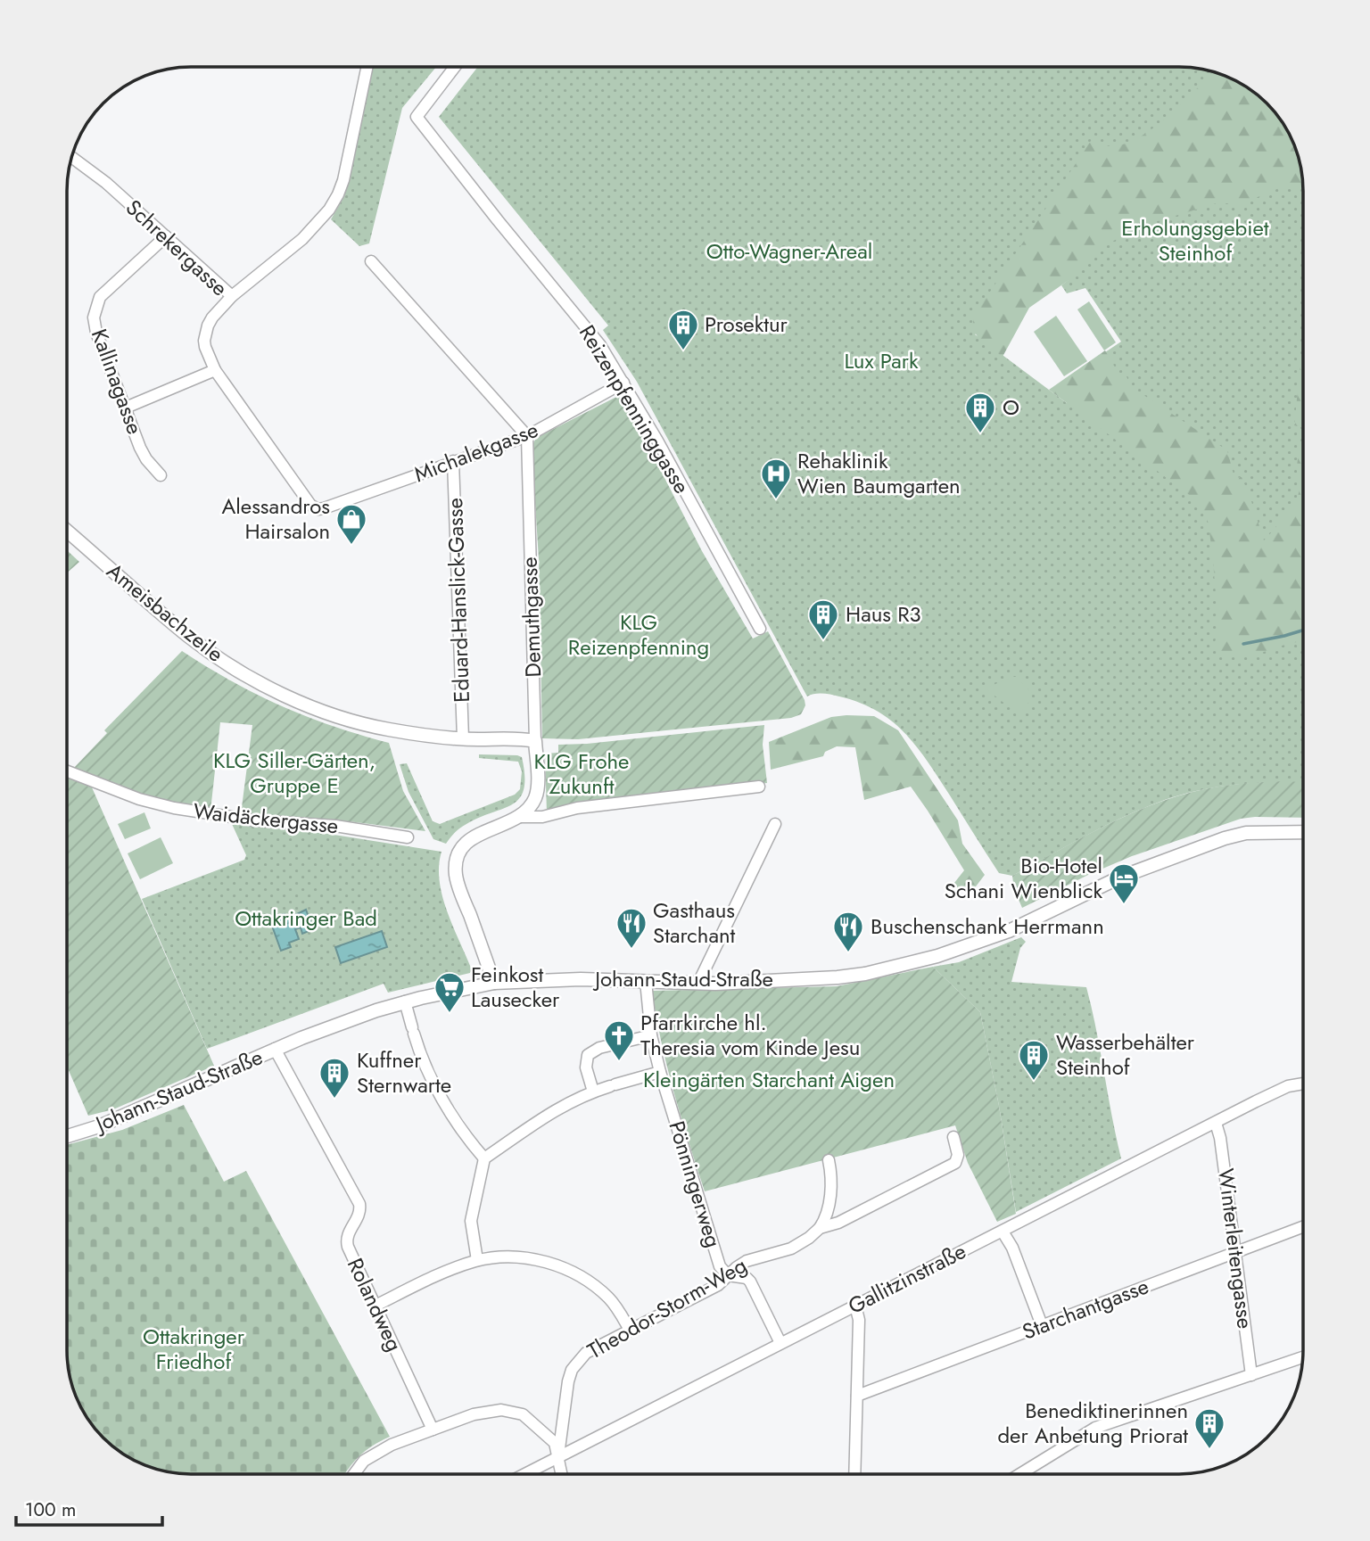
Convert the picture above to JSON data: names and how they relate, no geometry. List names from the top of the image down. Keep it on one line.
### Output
{"streets":{"street":["Schrekergasse","Kallinagasse","Reizenpfenninggasse","Michalekgasse","Eduard-Hanslick-Gasse","Ameisbachzeile","Demuthgasse","Waidäckergasse","Johann-Staud-Straße","Pönningerweg","Winterleitengasse","Gallitzinstraße","Rolandweg","Theodor-Storm-Weg","Starchantgasse"]},"crossings":[["Schrekergasse","Kallinagasse"],["Schrekergasse","Michalekgasse"],["Reizenpfenninggasse","Michalekgasse"],["Michalekgasse","Eduard-Hanslick-Gasse"],["Michalekgasse","Demuthgasse"],["Eduard-Hanslick-Gasse","Ameisbachzeile"],["Ameisbachzeile","Demuthgasse"],["Johann-Staud-Straße","Pönningerweg"],["Johann-Staud-Straße","Rolandweg"],["Pönningerweg","Theodor-Storm-Weg"],["Winterleitengasse","Gallitzinstraße"],["Winterleitengasse","Starchantgasse"],["Gallitzinstraße","Theodor-Storm-Weg"]],"parks":["Erholungsgebiet Steinhof","Otto-Wagner-Areal","Lux Park","KLG Reizenpfenning","KLG Siller-Gärten, Gruppe E","KLG Frohe Zukunft","Ottakringer Bad","Kleingärten Starchant Aigen","Ottakringer Friedhof"],"places":{"building":["Prosektur","O","Haus R3","Wasserbehälter Steinhof","Kuffner Sternwarte","Benediktinerinnen der Anbetung Priorat"],"hospital":["Rehaklinik Wien Baumgarten"],"shop":["Alessandros Hairsalon"],"hotel":["Bio-Hotel Schani Wienblick"],"restaurant":["Gasthaus Starchant","Buschenschank Herrmann"],"supermarket":["Feinkost Lausecker"],"church":["Pfarrkirche hl. Theresia vom Kinde Jesu"]},"scale_bar":"100 m"}
